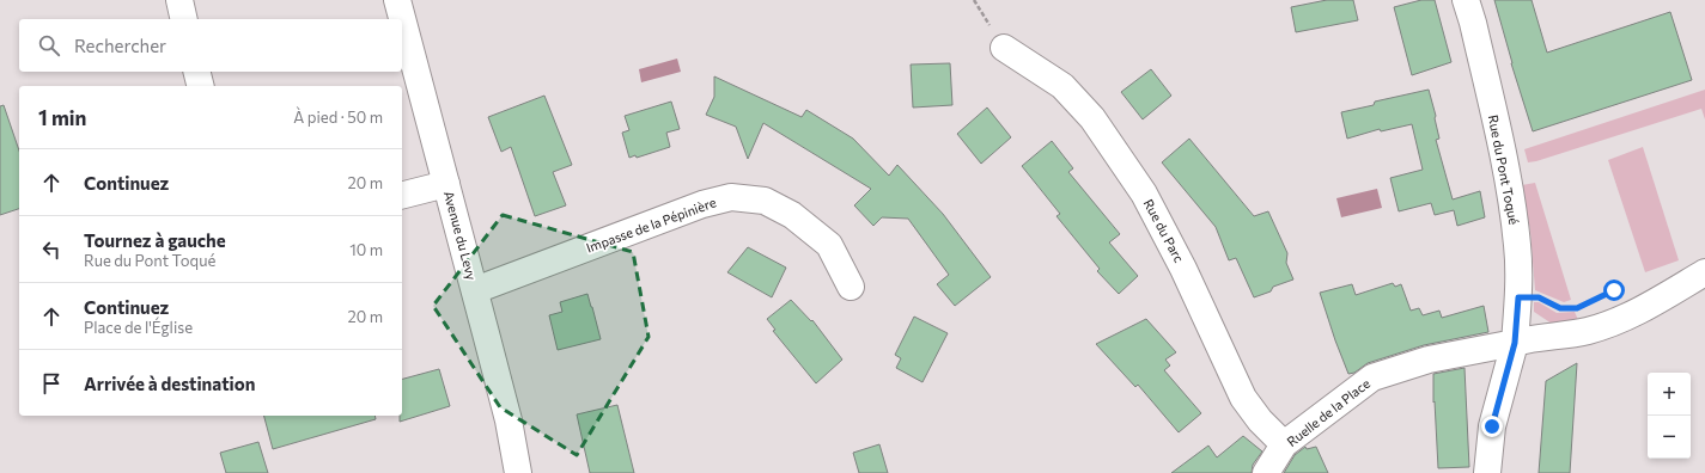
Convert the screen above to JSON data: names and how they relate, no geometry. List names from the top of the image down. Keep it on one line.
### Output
{"streets":{"street":["Rue du Pont Toqué","Impasse de la Pépinière","Rue du Parc","Avenue du Levy","Ruelle de la Place"]},"crossings":[["Rue du Pont Toqué","Ruelle de la Place"],["Impasse de la Pépinière","Avenue du Levy"],["Rue du Parc","Ruelle de la Place"]],"page":{"search":"Rechercher","heading":["1 min","À pied · 50 m"],"list":[["Continuez","20 m"],["Tournez à gauche","Rue du Pont Toqué","10 m"],["Continuez","Place de l'Église","20 m"],"Arrivée à destination"],"map_buttons":["+","−"]}}
